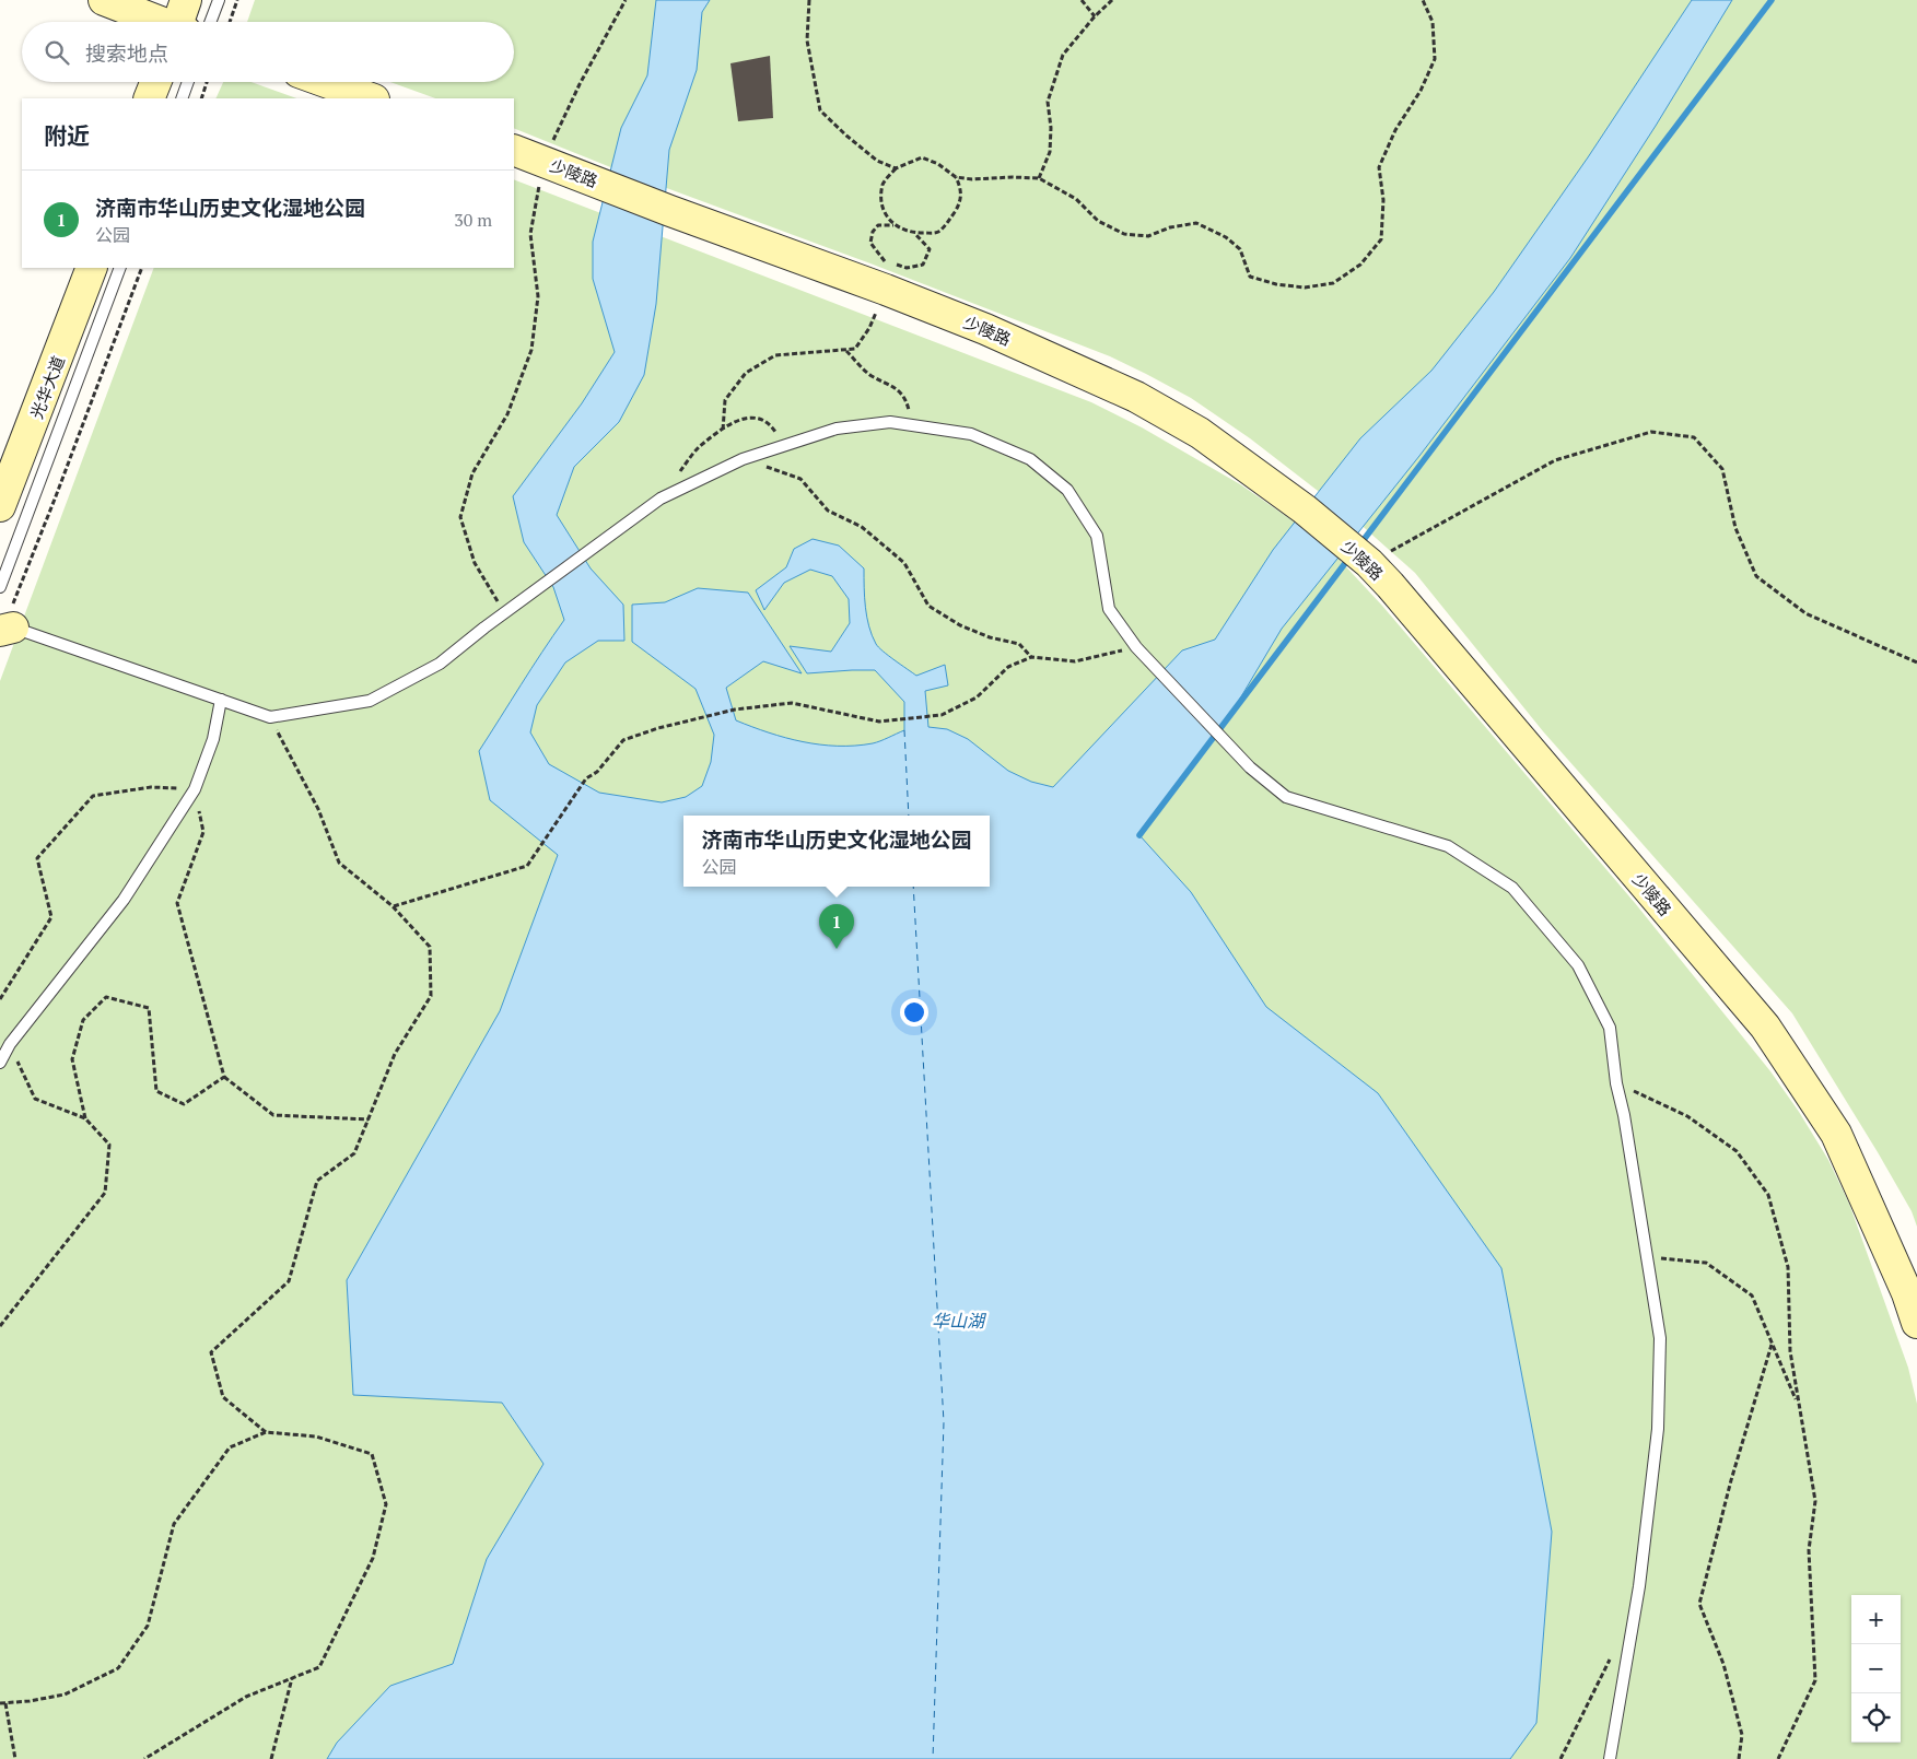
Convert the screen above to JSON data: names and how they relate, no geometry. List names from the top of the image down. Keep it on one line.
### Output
{"streets":{"street":["少陵路","光华大道"]},"water":["华山湖"],"page":{"search":"搜索地点","heading":"附近","list":[{"mark":"1","name":"济南市华山历史文化湿地公园","note":"公园","value":"30 m"}],"popup":["济南市华山历史文化湿地公园","公园"],"pins":"1","map_buttons":["+","−"]}}
